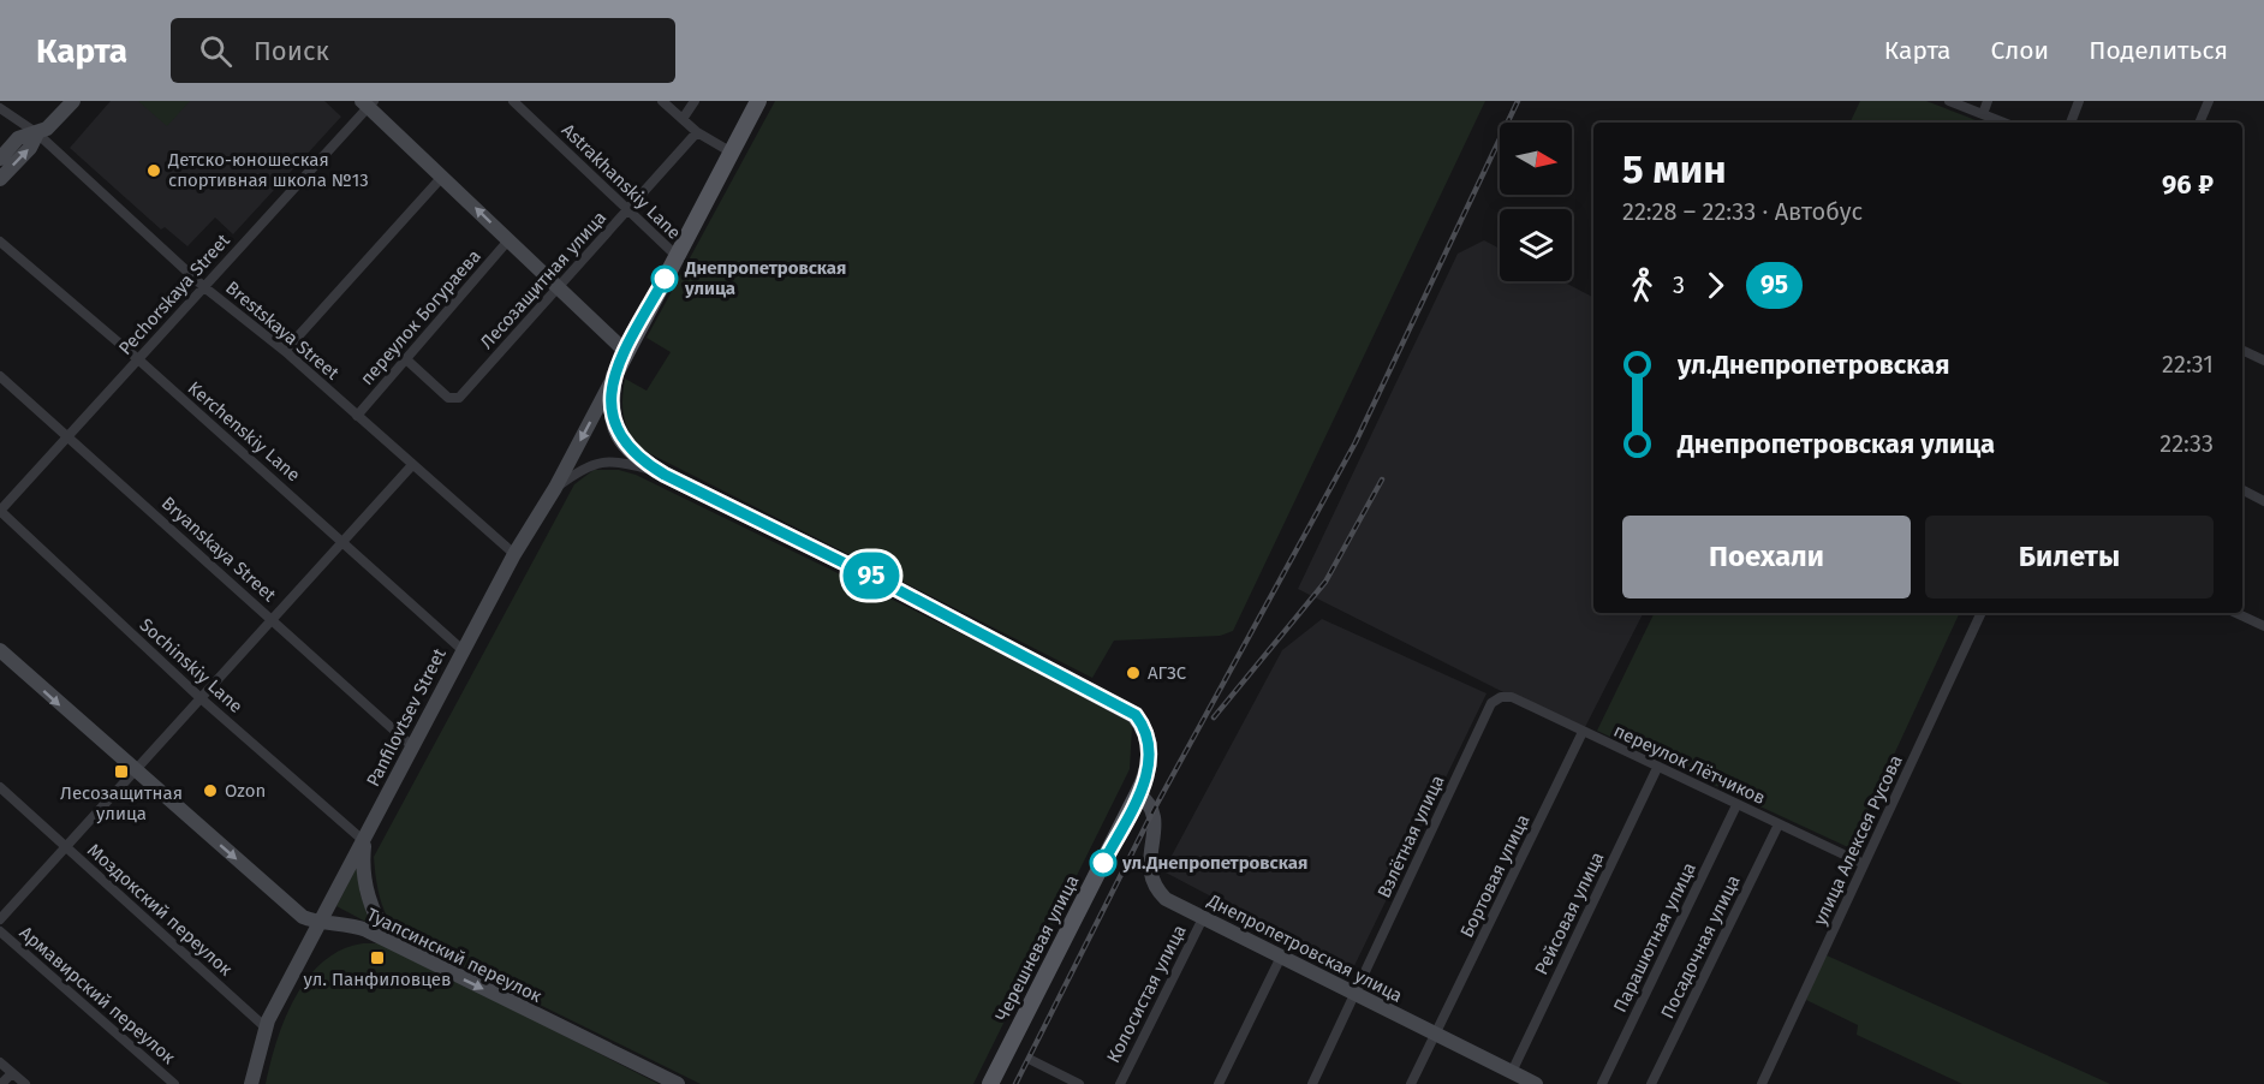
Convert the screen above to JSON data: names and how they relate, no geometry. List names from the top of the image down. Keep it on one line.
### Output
{"streets":{"main road":["Черешневая улица"],"street":["Astrakhanskiy Lane","Лесозащитная улица","Pechorskaya Street","переулок Богураева","Brestskaya Street","Kerchenskiy Lane","Bryanskaya Street","Sochinskiy Lane","Panfilovtsev Street","переулок Лётчиков","Взлётная улица","улица Алексея Русова","Бортовая улица","Моздокский переулок","Рейсовая улица","Парашютная улица","Посадочная улица","Днепропетровская улица","Туапсинский переулок","Колосистая улица","Армавирский переулок"]},"crossings":[["Astrakhanskiy Lane","Лесозащитная улица"],["Лесозащитная улица","переулок Богураева"],["Pechorskaya Street","Brestskaya Street"],["Pechorskaya Street","Kerchenskiy Lane"],["Pechorskaya Street","Bryanskaya Street"],["Pechorskaya Street","Sochinskiy Lane"],["переулок Богураева","Brestskaya Street"],["Brestskaya Street","Panfilovtsev Street"],["Kerchenskiy Lane","Panfilovtsev Street"],["Bryanskaya Street","Panfilovtsev Street"],["Sochinskiy Lane","Panfilovtsev Street"],["Panfilovtsev Street","Моздокский переулок"],["Panfilovtsev Street","Черешневая улица"],["Panfilovtsev Street","Туапсинский переулок"],["переулок Лётчиков","Взлётная улица"],["переулок Лётчиков","улица Алексея Русова"],["переулок Лётчиков","Бортовая улица"],["переулок Лётчиков","Рейсовая улица"],["переулок Лётчиков","Парашютная улица"],["переулок Лётчиков","Посадочная улица"],["Взлётная улица","Днепропетровская улица"],["Бортовая улица","Днепропетровская улица"],["Рейсовая улица","Днепропетровская улица"],["Черешневая улица","Днепропетровская улица"],["Днепропетровская улица","Колосистая улица"]],"one_way":["Туапсинский переулок"],"places":{"other":["Детско-юношеская спортивная школа №13","Днепропетровская улица","АГЗС","Ozon","ул.Днепропетровская"],"transit":["Лесозащитная улица","ул. Панфиловцев"]},"lines":["bus line 95"],"north":"right","page":{"header":"Карта","search":"Поиск","nav":["Карта","Слои","Поделиться"],"on_map":"95","heading":["5 мин","22:28 – 22:33 · Автобус","96 ₽"],"legs":["3","95"],"list":[{"name":"ул.Днепропетровская","value":"22:31"},{"name":"Днепропетровская улица","value":"22:33"}],"buttons":["Поехали","Билеты"]}}
